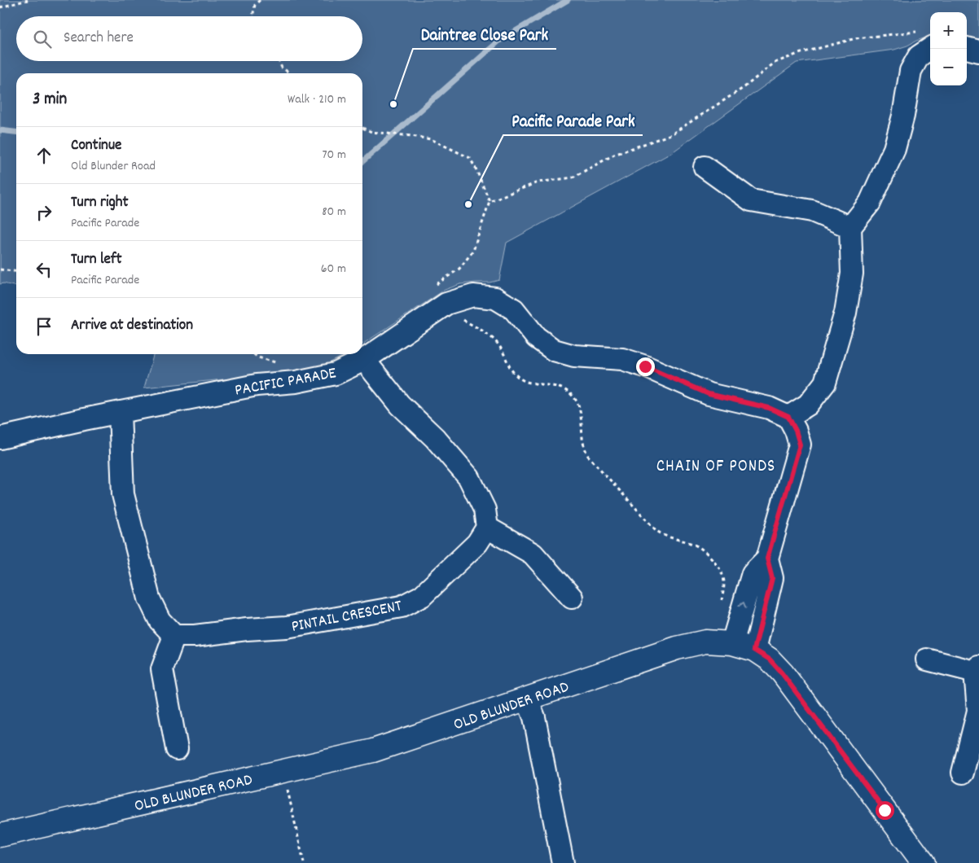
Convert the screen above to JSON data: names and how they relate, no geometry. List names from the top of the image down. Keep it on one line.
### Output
{"streets":{"main road":["OLD BLUNDER ROAD"],"street":["PACIFIC PARADE","PINTAIL CRESCENT"]},"districts":["CHAIN OF PONDS"],"places":["Daintree Close Park","Pacific Parade Park"],"page":{"map_buttons":["+","−"],"search":"Search here","heading":["3 min","Walk · 210 m"],"list":[["Continue","Old Blunder Road","70 m"],["Turn right","Pacific Parade","80 m"],["Turn left","Pacific Parade","60 m"],"Arrive at destination"]}}
